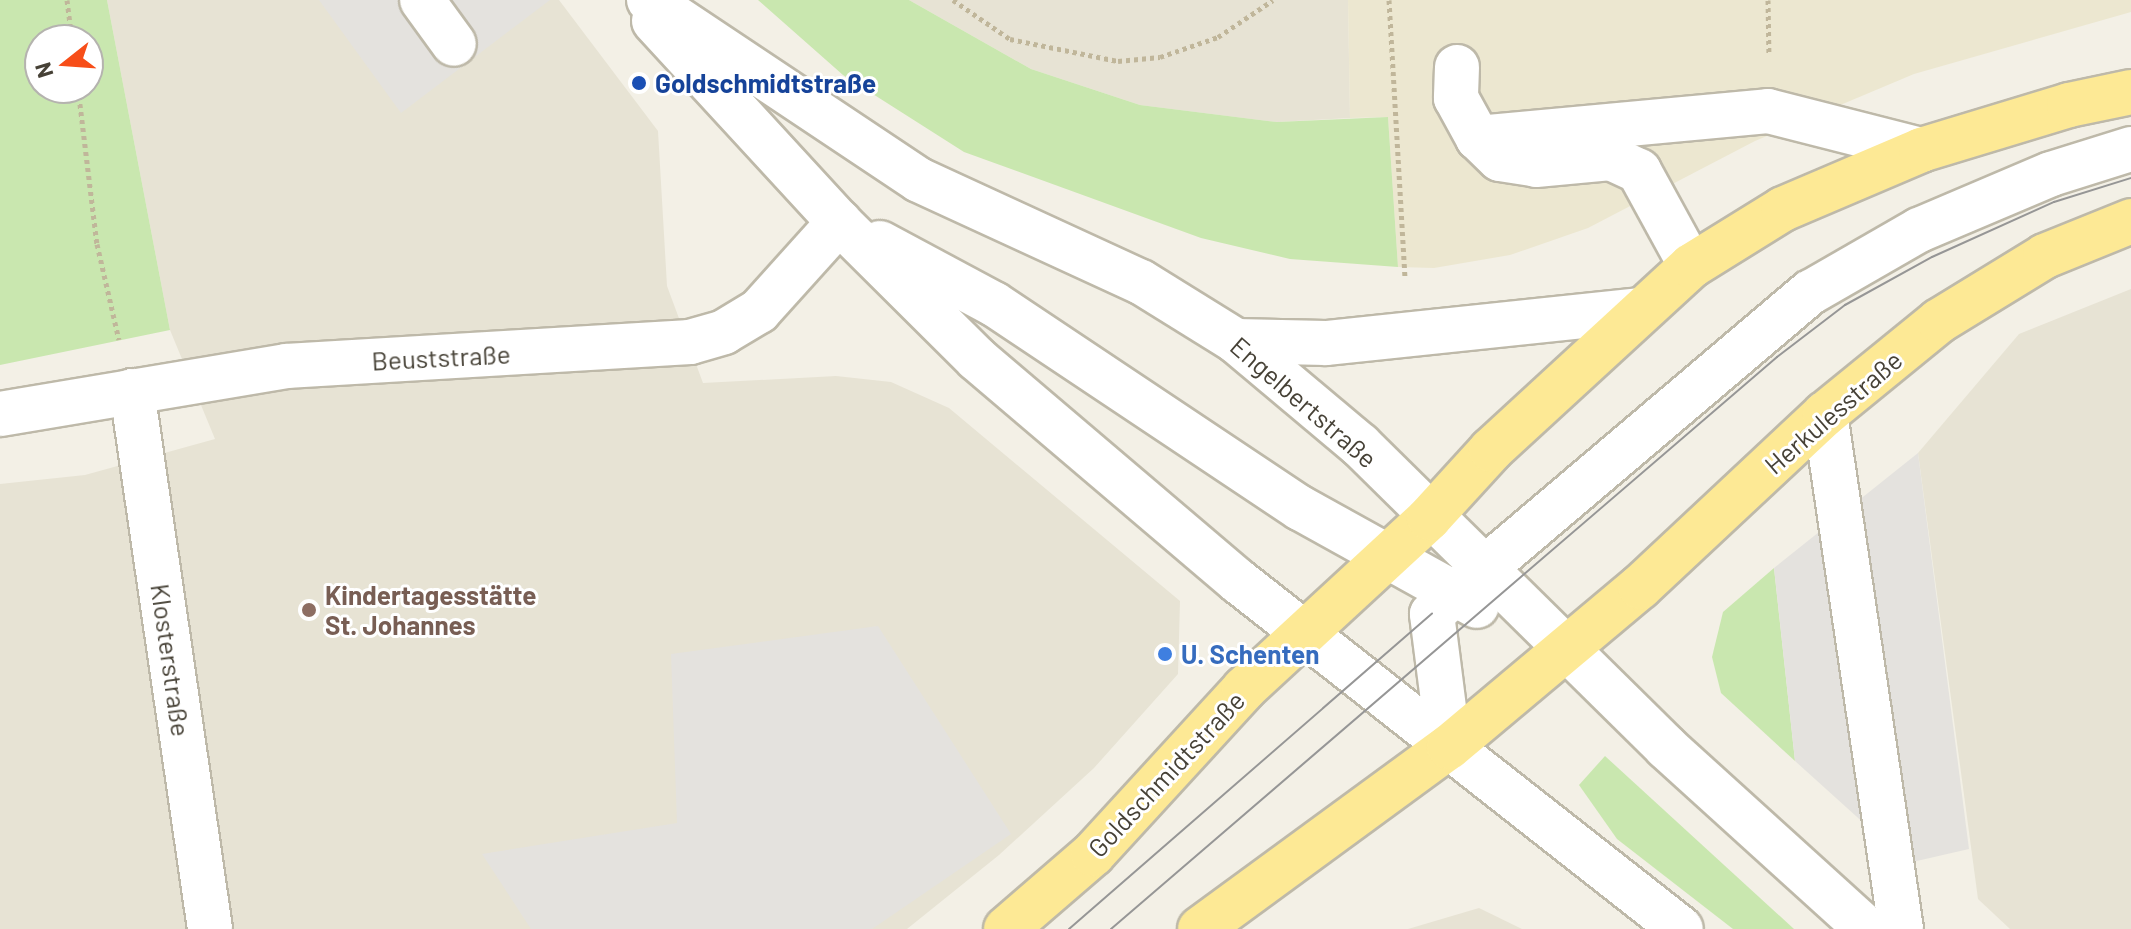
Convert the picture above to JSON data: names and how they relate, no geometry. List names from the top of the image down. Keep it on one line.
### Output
{"streets":{"main road":["Herkulesstraße","Goldschmidtstraße"],"street":["Beuststraße","Engelbertstraße","Klosterstraße"]},"crossings":[["Beuststraße","Klosterstraße"],["Engelbertstraße","Herkulesstraße"],["Engelbertstraße","Goldschmidtstraße"]],"places":["Goldschmidtstraße","Kindertagesstätte St. Johannes","U. Schenten"],"north":"left"}
